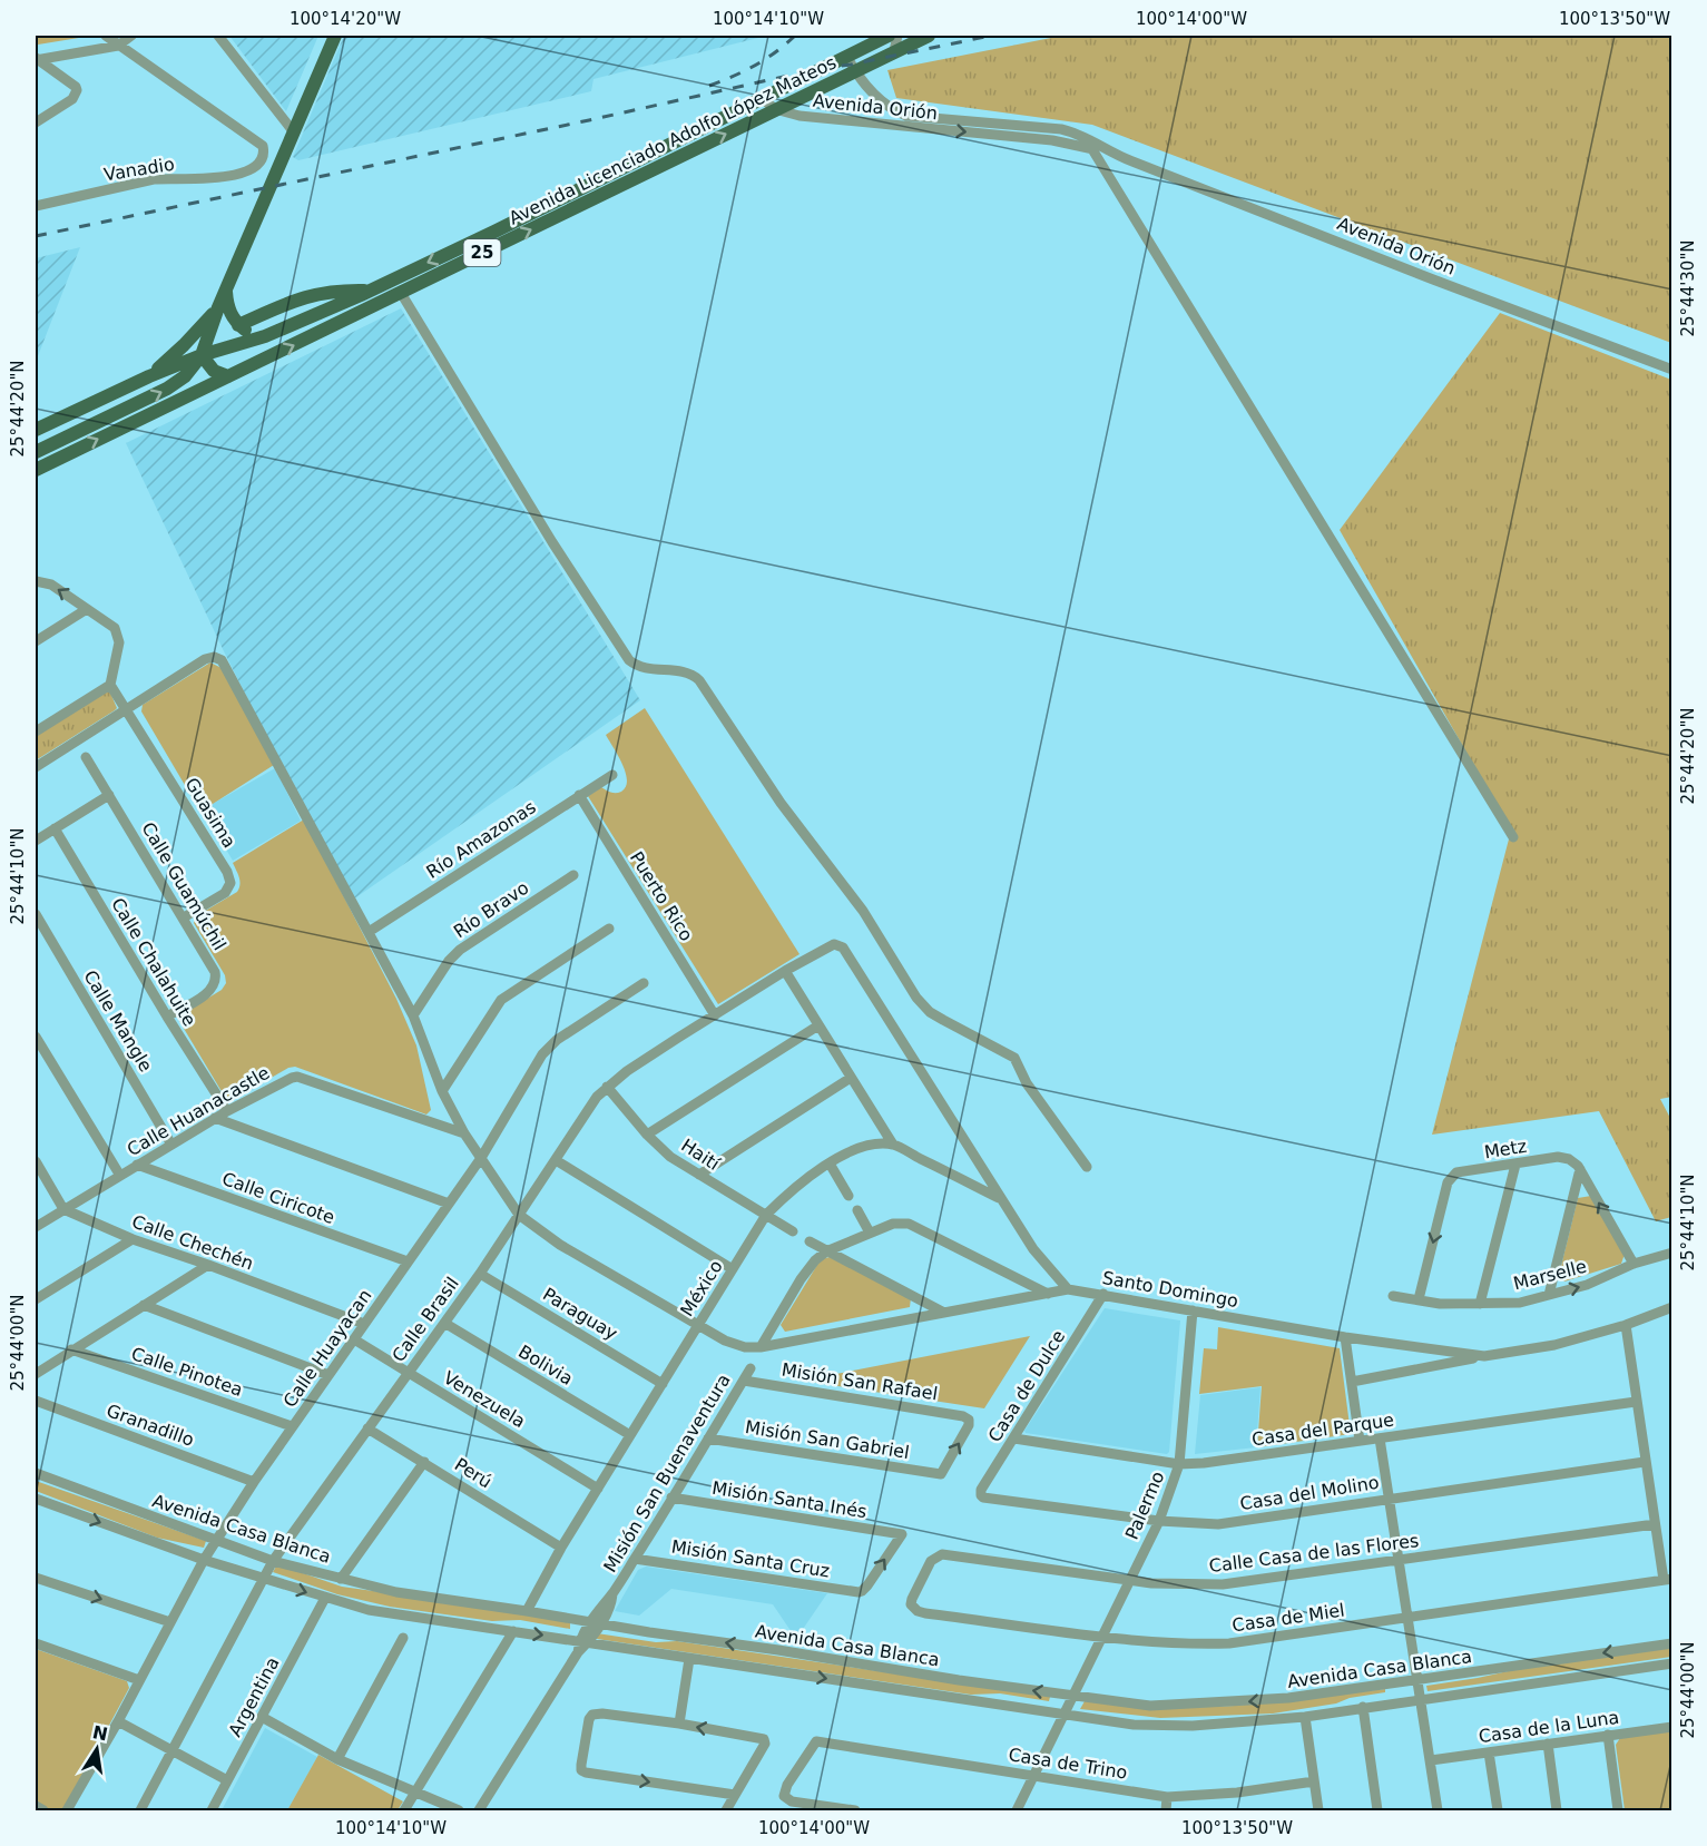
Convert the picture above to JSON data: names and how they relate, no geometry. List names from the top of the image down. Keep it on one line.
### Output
{"streets":{"main road":["Avenida Licenciado Adolfo López Mateos","25"],"street":["Avenida Orión","Vanadio","Guasima","Río Amazonas","Calle Guamúchil","Puerto Rico","Río Bravo","Calle Chalahuite","Calle Mangle","Calle Huanacastle","Metz","Haití","Calle Ciricote","Calle Chechén","Marselle","México","Santo Domingo","Paraguay","Calle Brasil","Calle Huayacan","Bolivia","Calle Pinotea","Misión San Rafael","Casa de Dulce","Venezuela","Granadillo","Casa del Parque","Misión San Gabriel","Perú","Misión San Buenaventura","Casa del Molino","Misión Santa Inés","Palermo","Avenida Casa Blanca","Calle Casa de las Flores","Misión Santa Cruz","Casa de Miel","Argentina","Casa de la Luna","Casa de Trino"]},"crossings":[["Avenida Orión","Avenida Licenciado Adolfo López Mateos"],["Guasima","Calle Guamúchil"],["Río Amazonas","Puerto Rico"],["Calle Guamúchil","Calle Chalahuite"],["Puerto Rico","Calle Brasil"],["Calle Chalahuite","Calle Huanacastle"],["Calle Mangle","Calle Huanacastle"],["Calle Huanacastle","Calle Ciricote"],["Calle Huanacastle","Calle Chechén"],["Metz","Marselle"],["Haití","México"],["Haití","Calle Brasil"],["Calle Ciricote","Calle Huayacan"],["Calle Chechén","Calle Huayacan"],["México","Paraguay"],["México","Bolivia"],["México","Venezuela"],["México","Perú"],["México","Avenida Casa Blanca"],["Santo Domingo","Casa de Dulce"],["Santo Domingo","Palermo"],["Paraguay","Calle Brasil"],["Calle Brasil","Bolivia"],["Calle Brasil","Venezuela"],["Calle Brasil","Perú"],["Calle Brasil","Avenida Casa Blanca"],["Calle Huayacan","Calle Pinotea"],["Calle Huayacan","Venezuela"],["Calle Huayacan","Granadillo"],["Calle Huayacan","Avenida Casa Blanca"],["Misión San Rafael","Misión San Gabriel"],["Misión San Rafael","Misión San Buenaventura"],["Casa de Dulce","Casa del Parque"],["Casa de Dulce","Casa del Molino"],["Casa del Parque","Palermo"],["Misión San Gabriel","Misión San Buenaventura"],["Misión San Buenaventura","Misión Santa Inés"],["Misión San Buenaventura","Avenida Casa Blanca"],["Misión San Buenaventura","Misión Santa Cruz"],["Casa del Molino","Palermo"],["Misión Santa Inés","Misión Santa Cruz"],["Palermo","Avenida Casa Blanca"],["Palermo","Calle Casa de las Flores"],["Palermo","Casa de Miel"],["Palermo","Casa de Trino"],["Avenida Casa Blanca","Argentina"],["Calle Casa de las Flores","Casa de Miel"]],"north":"top","coordinates":["100°14'20\"W","100°14'10\"W","100°14'00\"W","100°13'50\"W","25°44'30\"N","25°44'20\"N","25°44'10\"N","25°44'00\"N"]}
